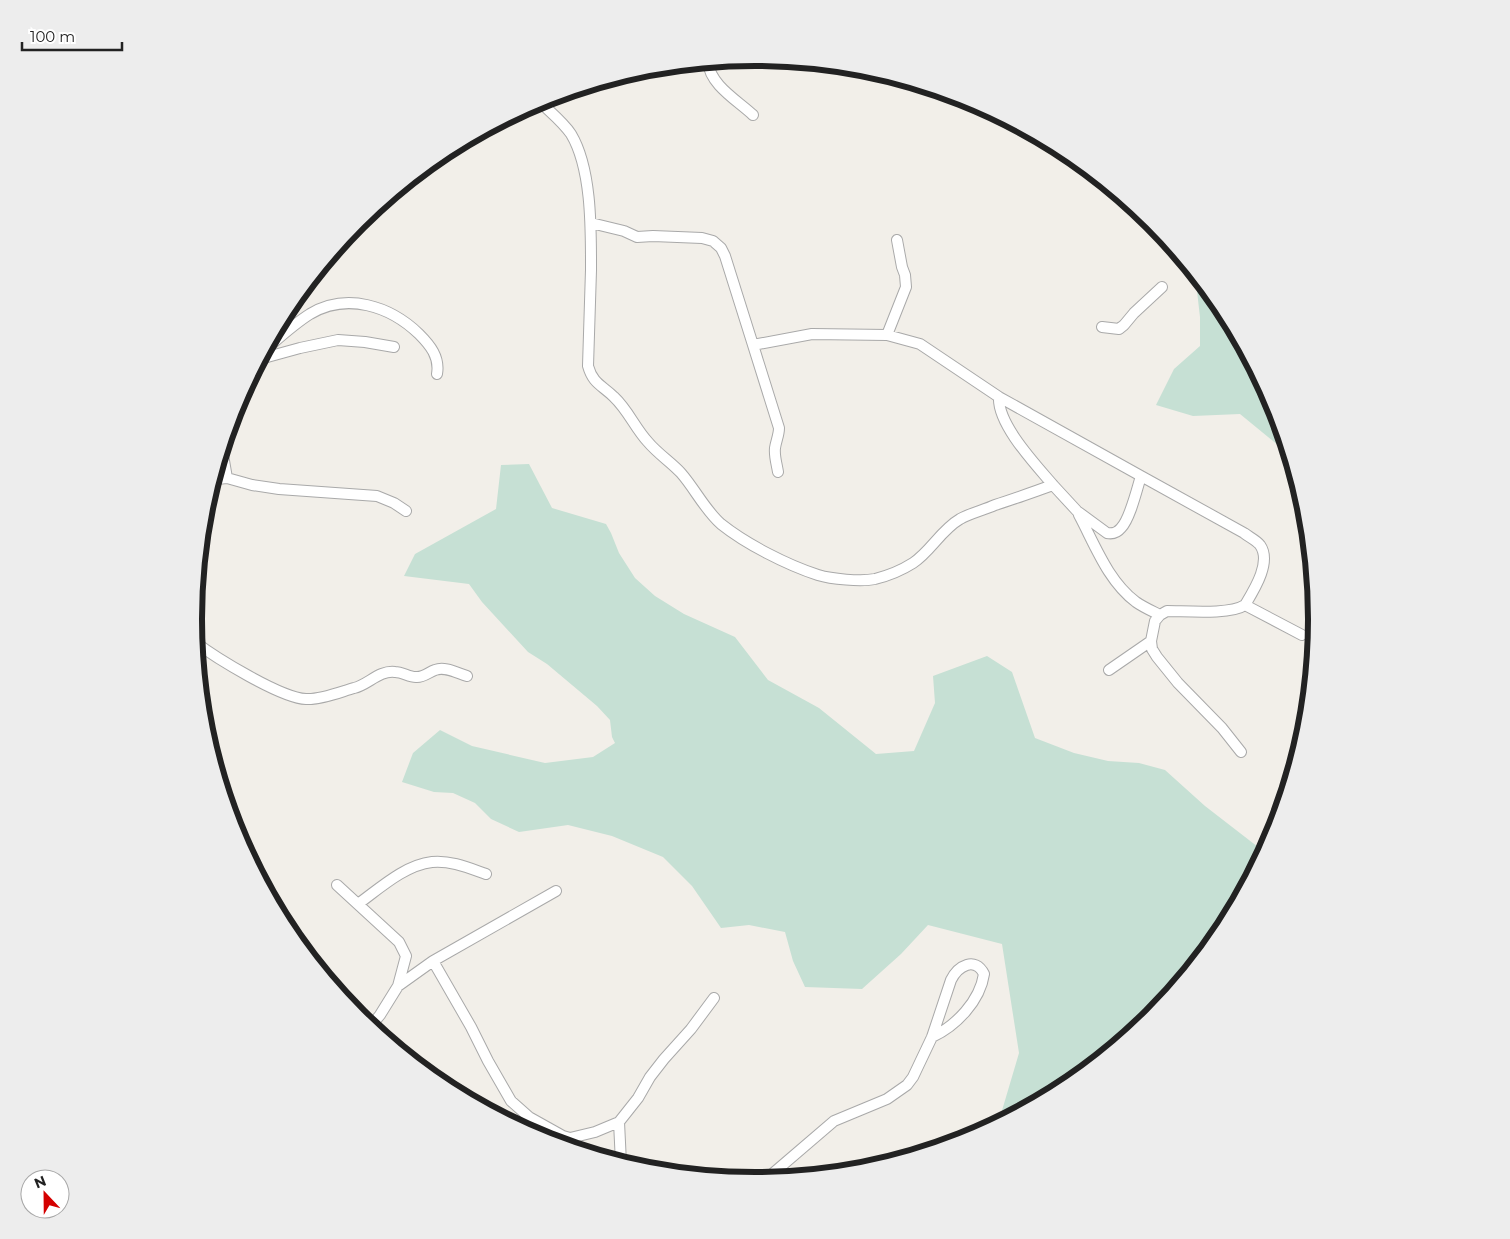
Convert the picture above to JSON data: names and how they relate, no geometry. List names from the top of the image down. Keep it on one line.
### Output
{"scale_bar":"100 m","north":"top"}
